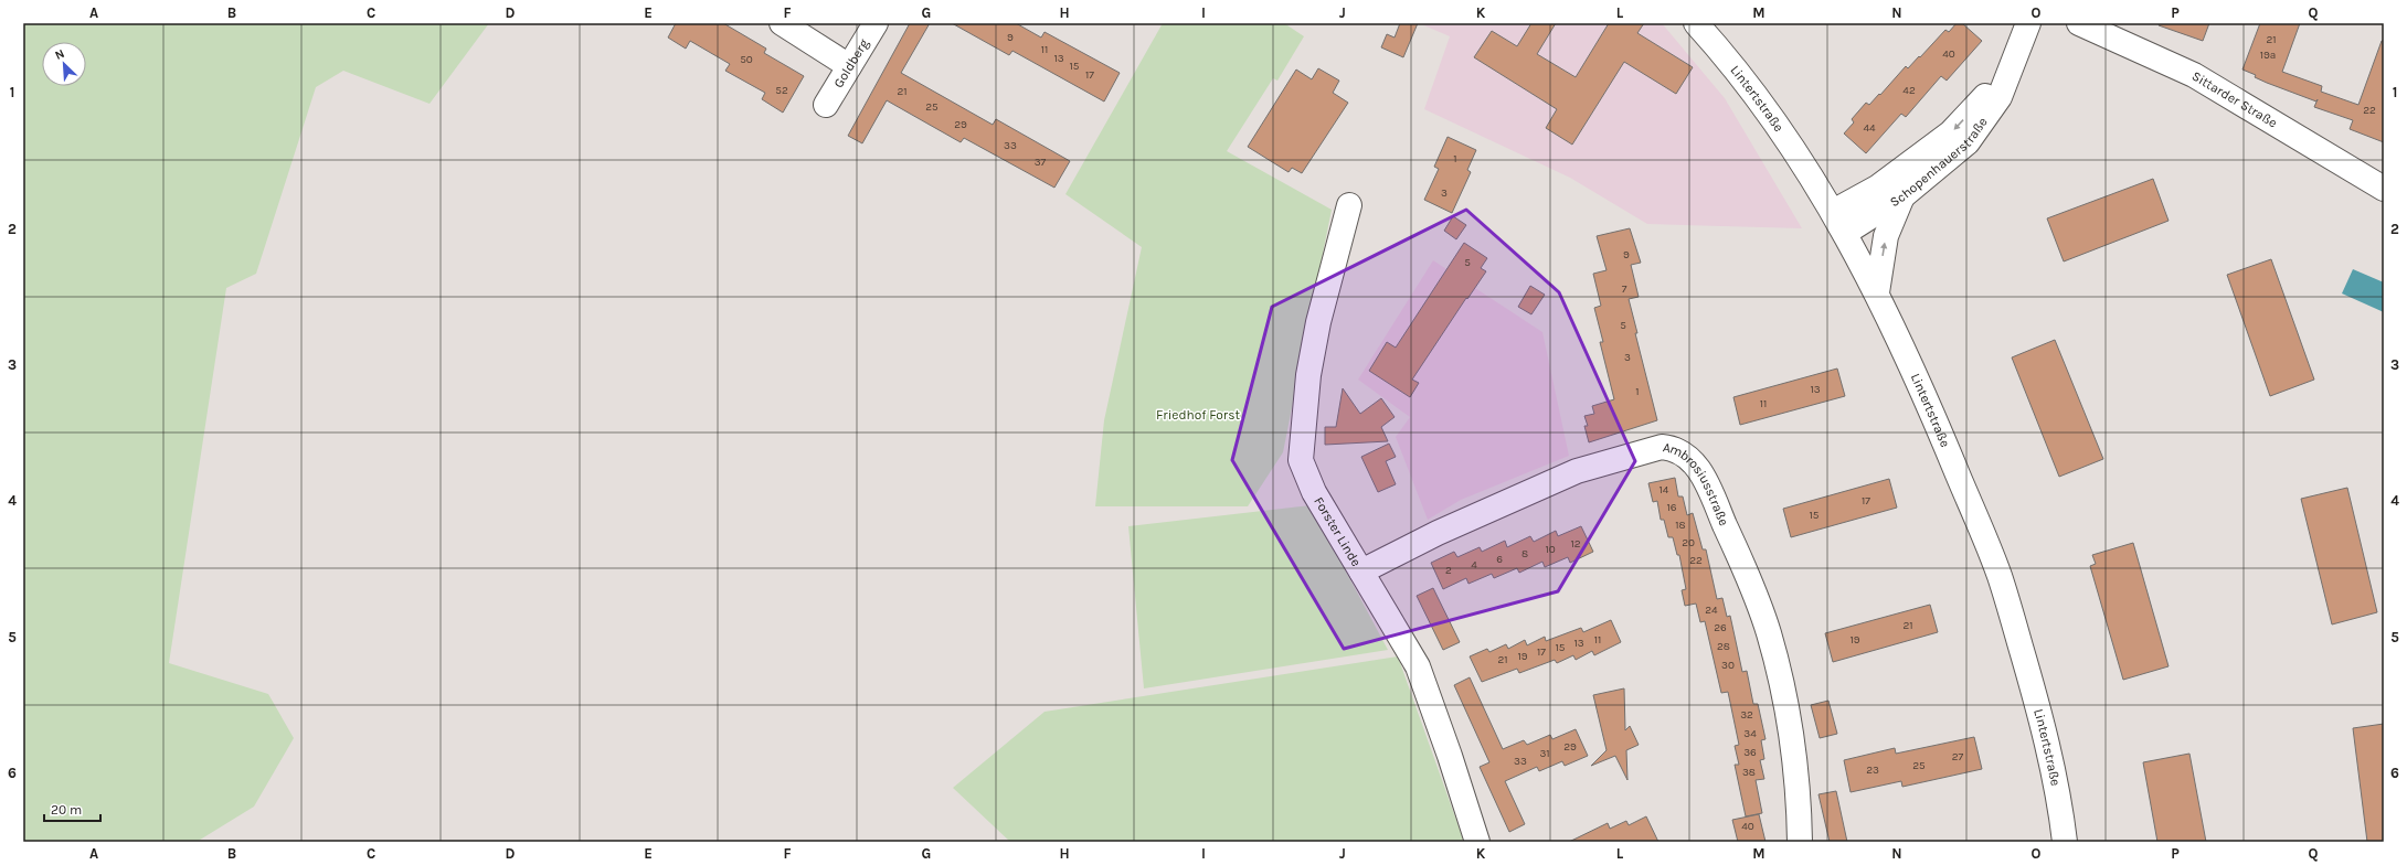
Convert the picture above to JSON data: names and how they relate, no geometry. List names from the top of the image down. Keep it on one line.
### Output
{"streets":{"street":["Goldberg","Lintertstraße","Sittarder Straße","Schopenhauerstraße","Ambrosiusstraße","Forster Linde"]},"crossings":[["Lintertstraße","Schopenhauerstraße"],["Ambrosiusstraße","Forster Linde"]],"parks":["Friedhof Forst"],"house_numbers":["9","21","11","40","19a","13","50","15","17","52","42","21","25","22","29","44","33","1","37","3","9","5","7","5","3","13","1","11","14","17","16","15","18","20","12","10","8","6","22","4","2","24","21","26","11","19","13","28","15","17","19","21","30","32","34","29","36","31","27","33","25","23","38","40"],"scale_bar":"20 m","north":"top left","grid":{"columns":["A","B","C","D","E","F","G","H","I","J","K","L","M","N","O","P","Q"],"rows":["1","2","3","4","5","6"]}}
